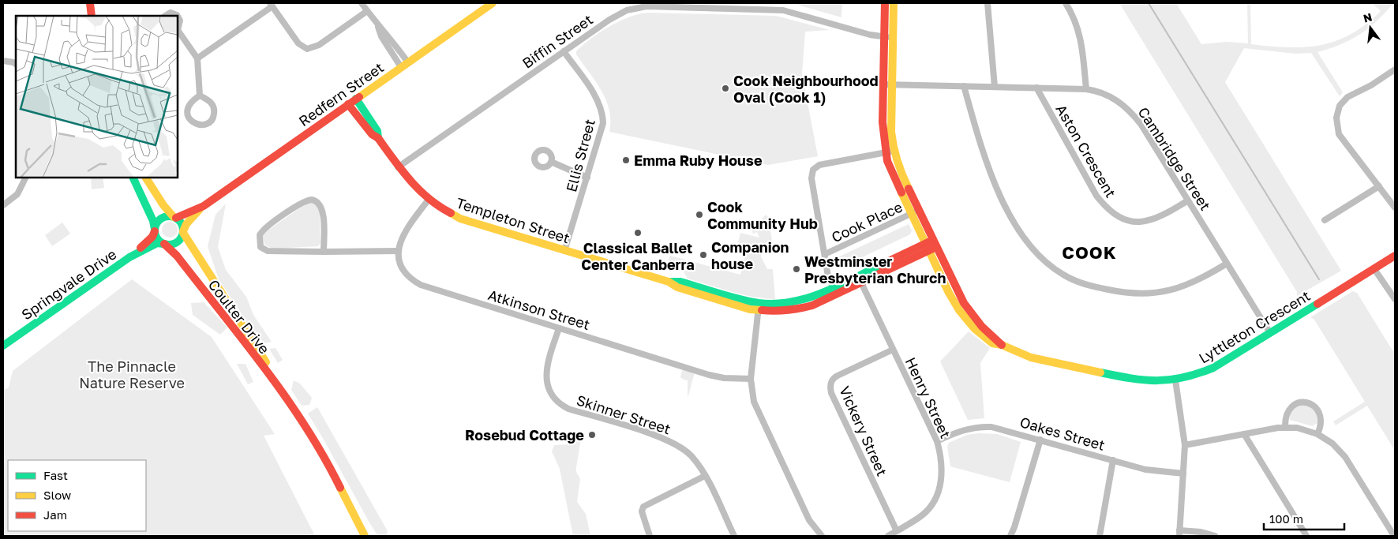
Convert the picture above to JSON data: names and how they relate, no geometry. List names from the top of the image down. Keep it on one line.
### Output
{"streets":{"street":["Biffin Street","Redfern Street","Aston Crescent","Ellis Street","Cambridge Street","Templeton Street","Cook Place","Springvale Drive","Atkinson Street","Coulter Drive","Lyttleton Crescent","Henry Street","Skinner Street","Vickery Street","Oakes Street"]},"crossings":[["Biffin Street","Ellis Street"],["Biffin Street","Templeton Street"],["Biffin Street","Lyttleton Crescent"],["Redfern Street","Templeton Street"],["Redfern Street","Springvale Drive"],["Redfern Street","Coulter Drive"],["Aston Crescent","Cambridge Street"],["Ellis Street","Templeton Street"],["Cambridge Street","Lyttleton Crescent"],["Templeton Street","Atkinson Street"],["Templeton Street","Lyttleton Crescent"],["Templeton Street","Henry Street"],["Cook Place","Lyttleton Crescent"],["Springvale Drive","Coulter Drive"],["Atkinson Street","Skinner Street"],["Henry Street","Vickery Street"],["Henry Street","Oakes Street"]],"districts":["COOK"],"parks":["The Pinnacle Nature Reserve"],"places":["Cook Neighbourhood Oval (Cook 1)","Emma Ruby House","Cook Community Hub","Classical Ballet Center Canberra","Companion house","Westminster Presbyterian Church","Rosebud Cottage"],"legend":["Fast","Slow","Jam"],"scale_bar":"100 m","north":"top"}
